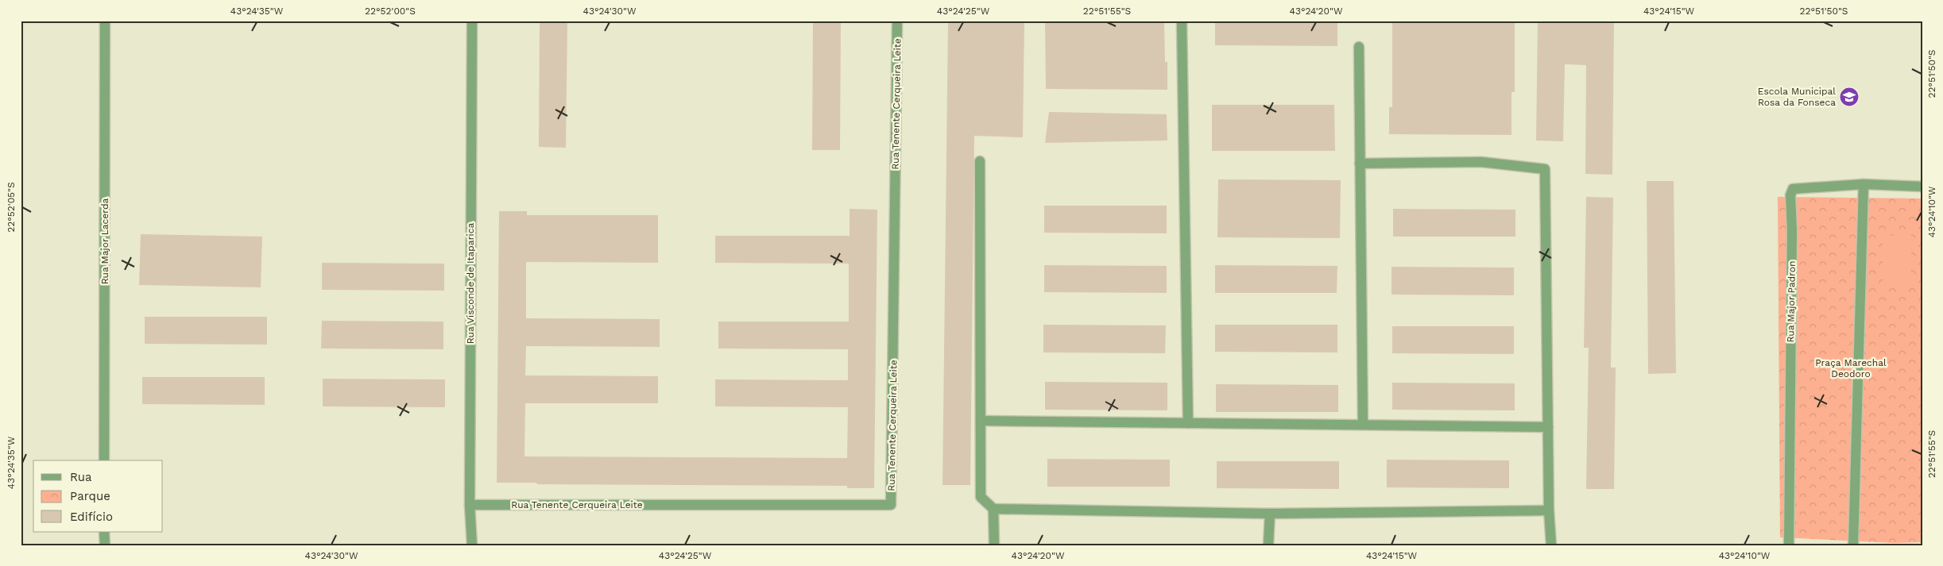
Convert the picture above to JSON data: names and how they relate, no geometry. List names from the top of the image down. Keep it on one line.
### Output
{"streets":{"street":["Rua Tenente Cerqueira Leite","Rua Major Lacerda","Rua Visconde de Itaparica","Rua Major Padron"]},"crossings":[["Rua Tenente Cerqueira Leite","Rua Visconde de Itaparica"]],"parks":["Praça Marechal Deodoro"],"places":{"school or university":["Escola Municipal Rosa da Fonseca"]},"legend":["Rua","Parque","Edifício"],"coordinates":["43°24'35\"W","22°52'00\"S","43°24'30\"W","43°24'25\"W","22°51'55\"S","43°24'20\"W","43°24'15\"W","22°51'50\"S","22°52'05\"S","43°24'10\"W"]}
